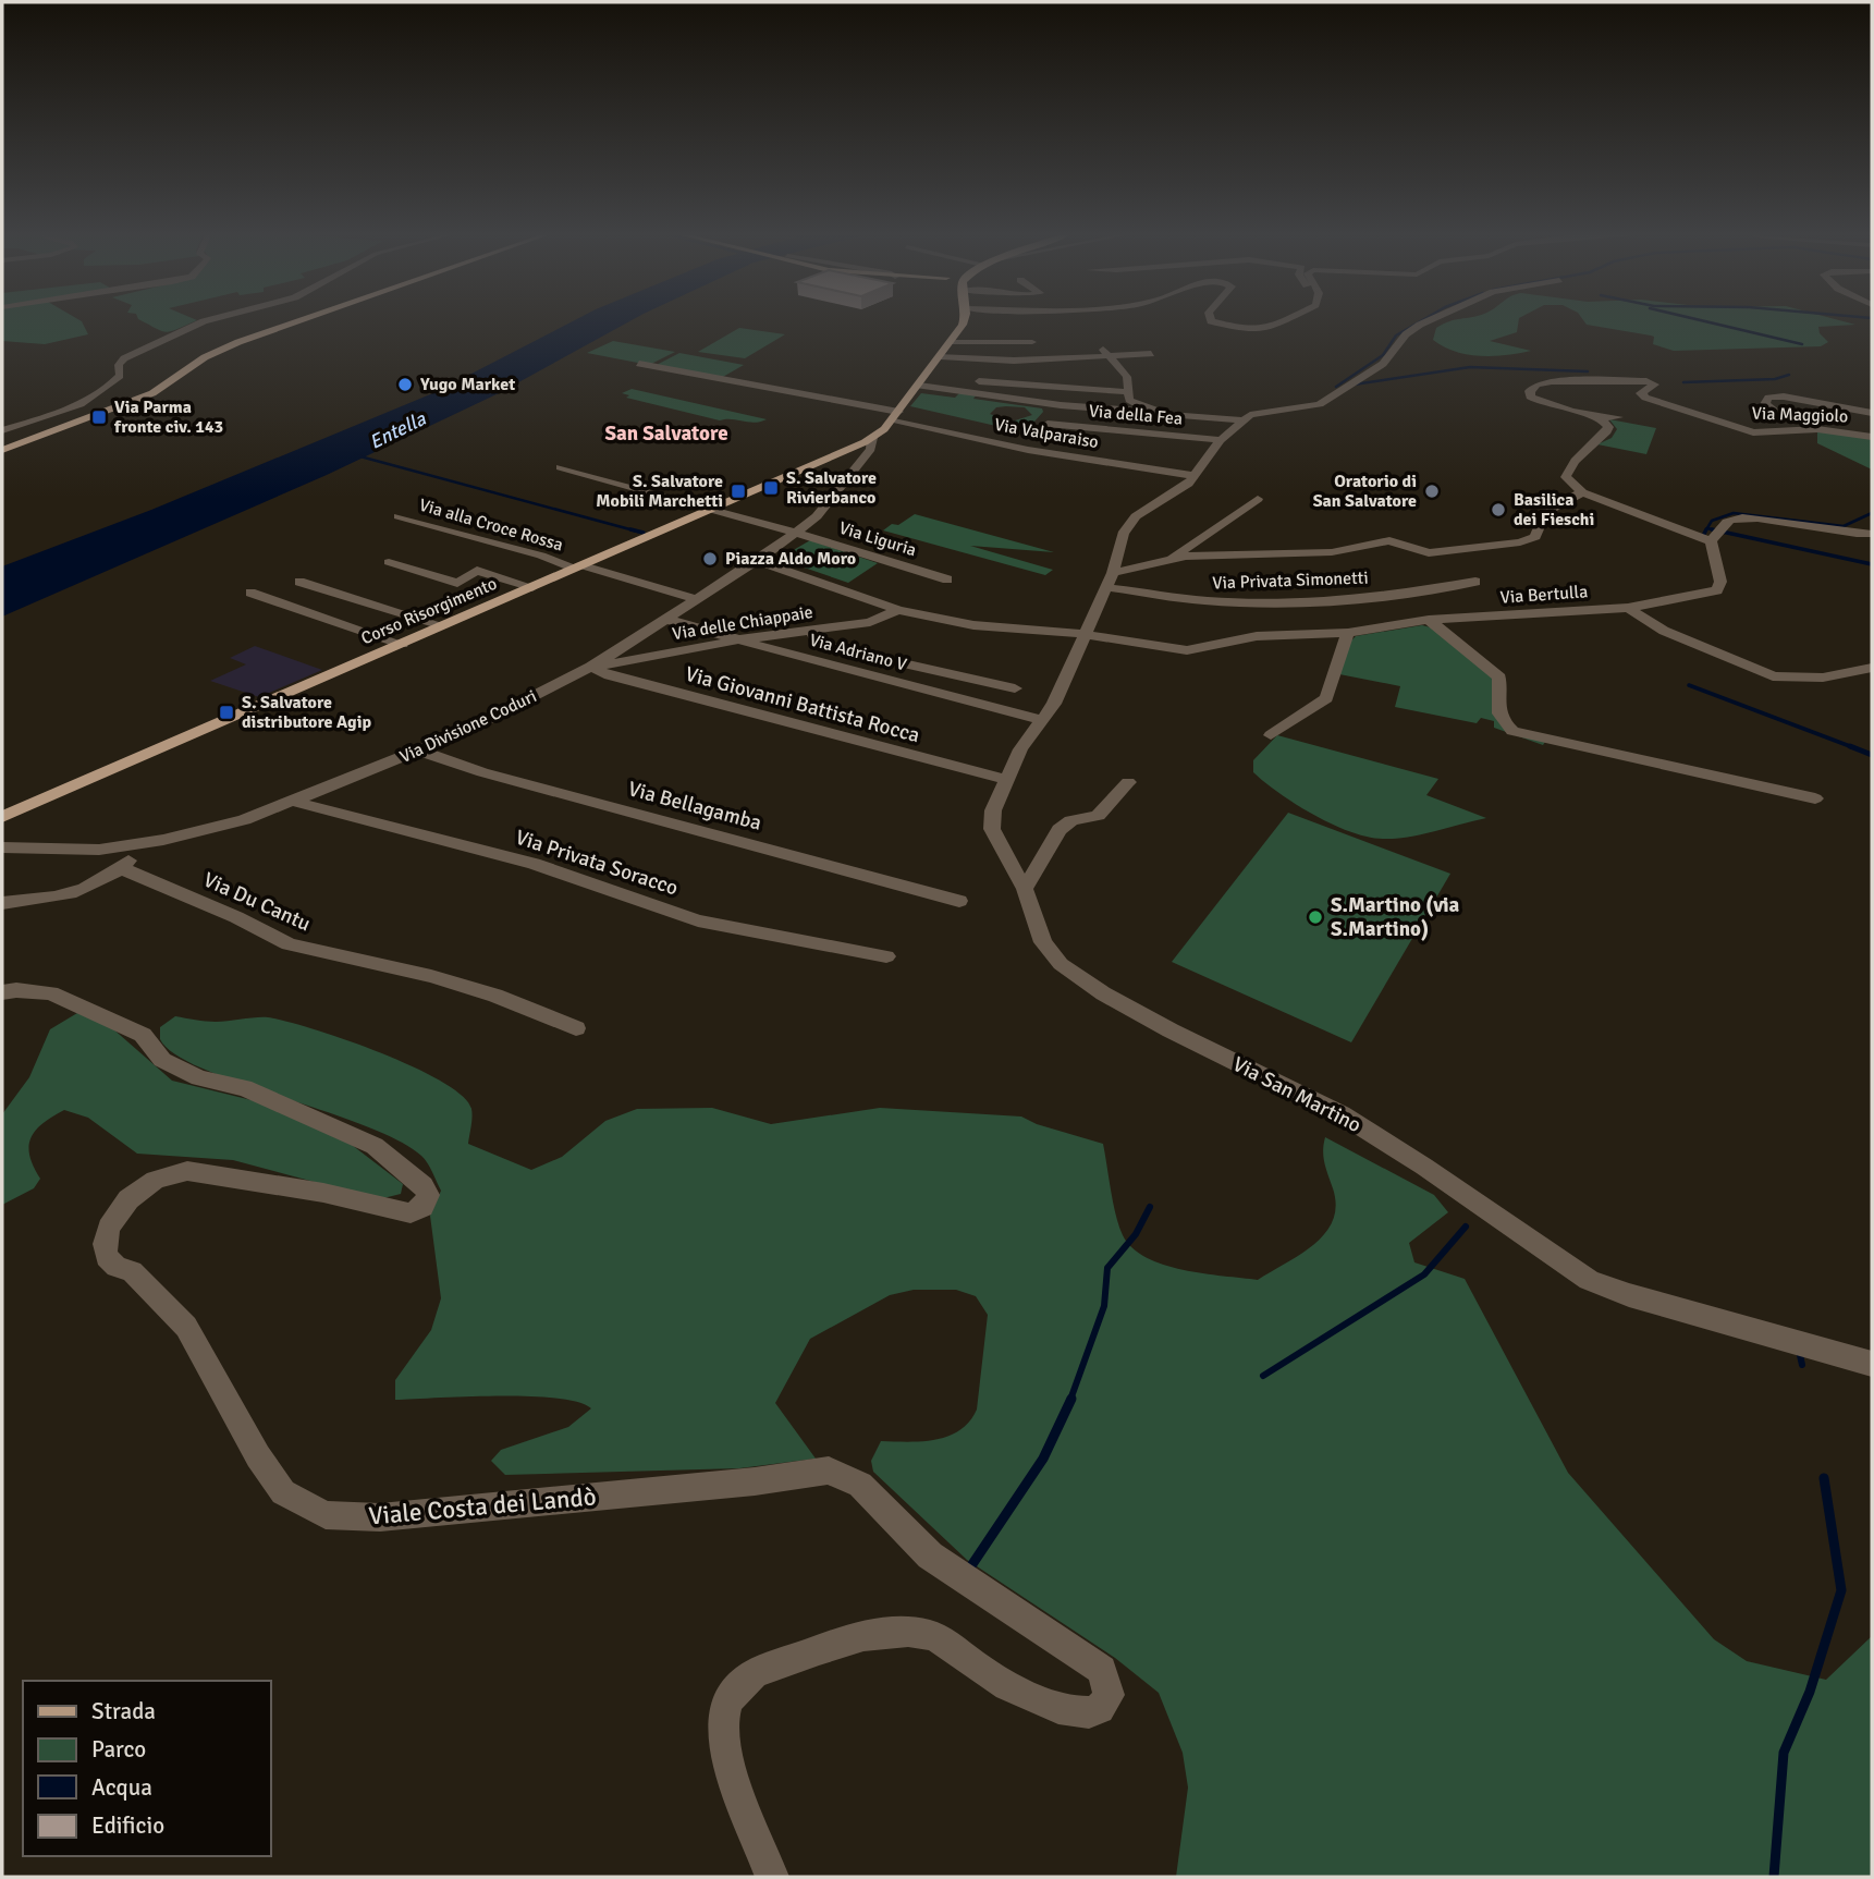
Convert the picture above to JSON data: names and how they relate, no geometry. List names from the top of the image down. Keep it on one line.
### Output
{"streets":{"main road":["Corso Risorgimento"],"street":["Via della Fea","Via Maggiolo","Via Valparaiso","Via alla Croce Rossa","Via Liguria","Via Privata Simonetti","Via Bertulla","Via delle Chiappaie","Via Adriano V","Via Giovanni Battista Rocca","Via Divisione Coduri","Via Bellagamba","Via Privata Soracco","Via Du Cantu","Via San Martino","Viale Costa dei Landò"]},"crossings":[["Via della Fea","Via Valparaiso"],["Via Valparaiso","Corso Risorgimento"],["Via alla Croce Rossa","Corso Risorgimento"],["Via alla Croce Rossa","Via Divisione Coduri"],["Via Liguria","Corso Risorgimento"],["Via Liguria","Via Divisione Coduri"],["Via Privata Simonetti","Via San Martino"],["Via Bertulla","Via delle Chiappaie"],["Via Bertulla","Via Divisione Coduri"],["Via Bertulla","Via San Martino"],["Corso Risorgimento","Via Divisione Coduri"],["Via delle Chiappaie","Via Adriano V"],["Via delle Chiappaie","Via Giovanni Battista Rocca"],["Via delle Chiappaie","Via Divisione Coduri"],["Via Adriano V","Via Divisione Coduri"],["Via Adriano V","Via San Martino"],["Via Giovanni Battista Rocca","Via Divisione Coduri"],["Via Giovanni Battista Rocca","Via San Martino"],["Via Divisione Coduri","Via Bellagamba"],["Via Divisione Coduri","Via Privata Soracco"]],"districts":["San Salvatore"],"water":["Entella"],"places":{"other":["Yugo Market","Oratorio di San Salvatore","Basilica dei Fieschi","Piazza Aldo Moro","S.Martino (via S.Martino)"],"transit":["Via Parma fronte civ. 143","S. Salvatore Rivierbanco","S. Salvatore Mobili Marchetti","S. Salvatore distributore Agip"]},"legend":["Strada","Parco","Acqua","Edificio"]}
